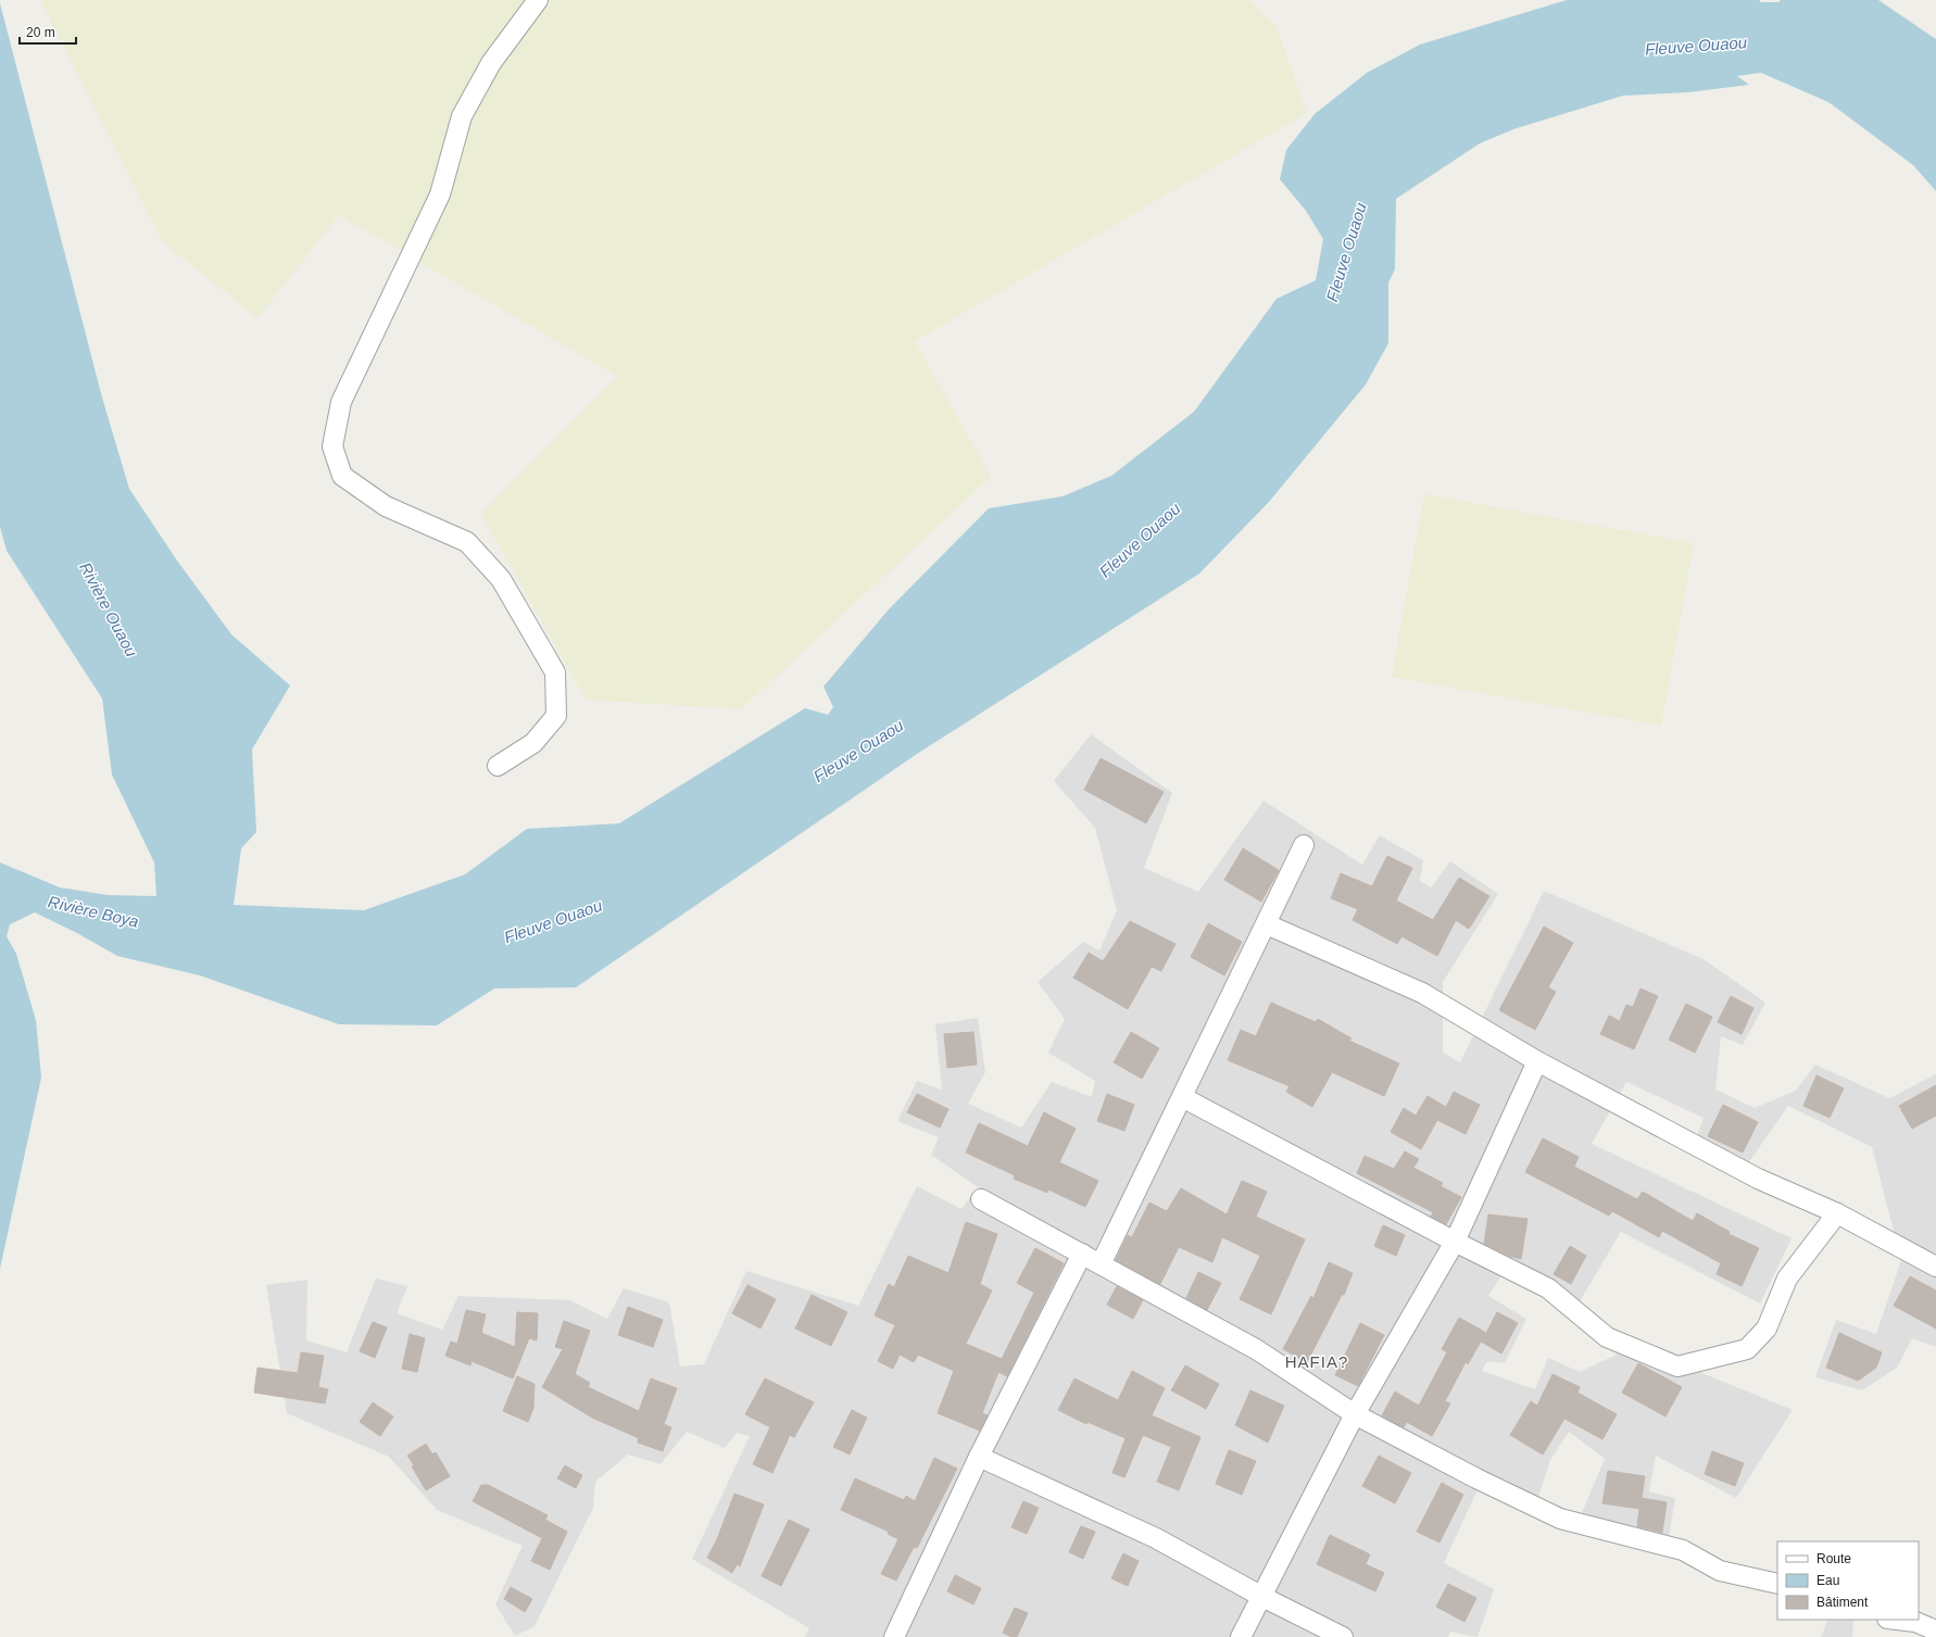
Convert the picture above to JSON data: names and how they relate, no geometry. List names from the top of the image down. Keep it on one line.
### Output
{"districts":["HAFIA?"],"water":["Fleuve Ouaou","Rivière Ouaou","Rivière Boya"],"legend":["Route","Eau","Bâtiment"],"scale_bar":"20 m"}
